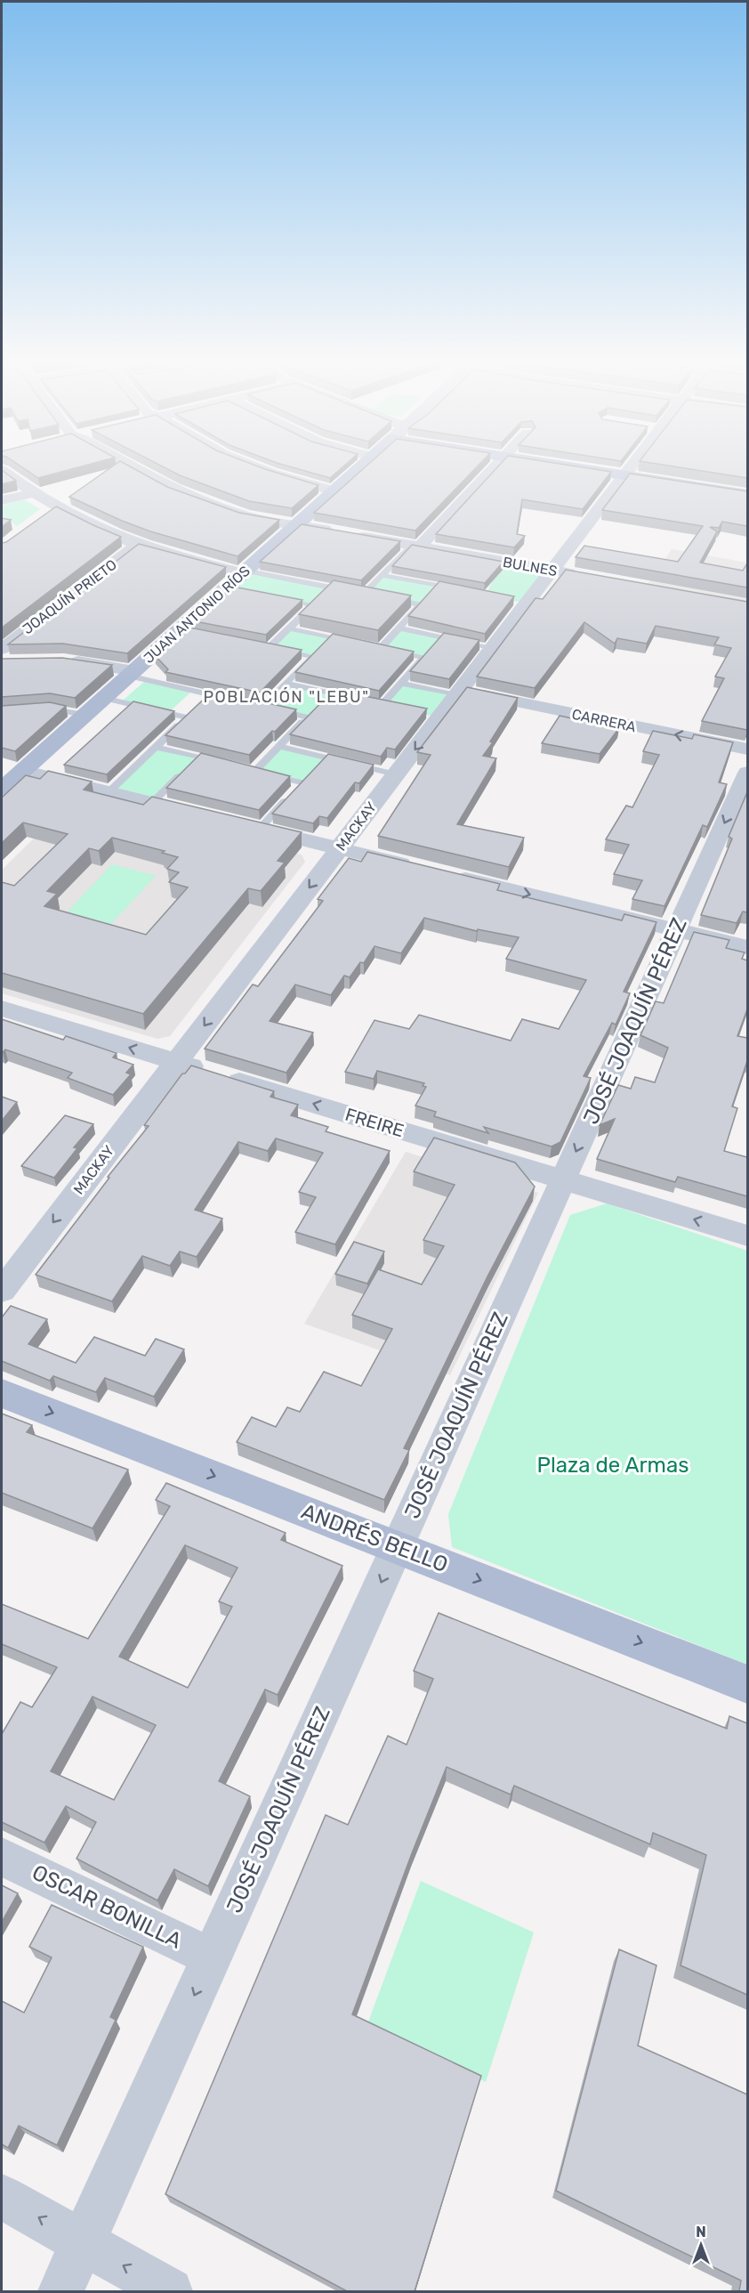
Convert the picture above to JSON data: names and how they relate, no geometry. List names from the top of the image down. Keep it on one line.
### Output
{"streets":{"main road":["JUAN ANTONIO RÍOS","ANDRÉS BELLO"],"street":["BULNES","JOAQUÍN PRIETO","CARRERA","MACKAY","JOSÉ JOAQUÍN PÉREZ","FREIRE","OSCAR BONILLA"]},"crossings":[["BULNES","JUAN ANTONIO RÍOS"],["BULNES","MACKAY"],["CARRERA","MACKAY"],["MACKAY","FREIRE"],["JOSÉ JOAQUÍN PÉREZ","FREIRE"],["JOSÉ JOAQUÍN PÉREZ","ANDRÉS BELLO"],["JOSÉ JOAQUÍN PÉREZ","OSCAR BONILLA"]],"one_way":["MACKAY","JOSÉ JOAQUÍN PÉREZ","FREIRE","ANDRÉS BELLO"],"districts":["POBLACIÓN \"LEBU\""],"parks":["Plaza de Armas"],"north":"top"}
